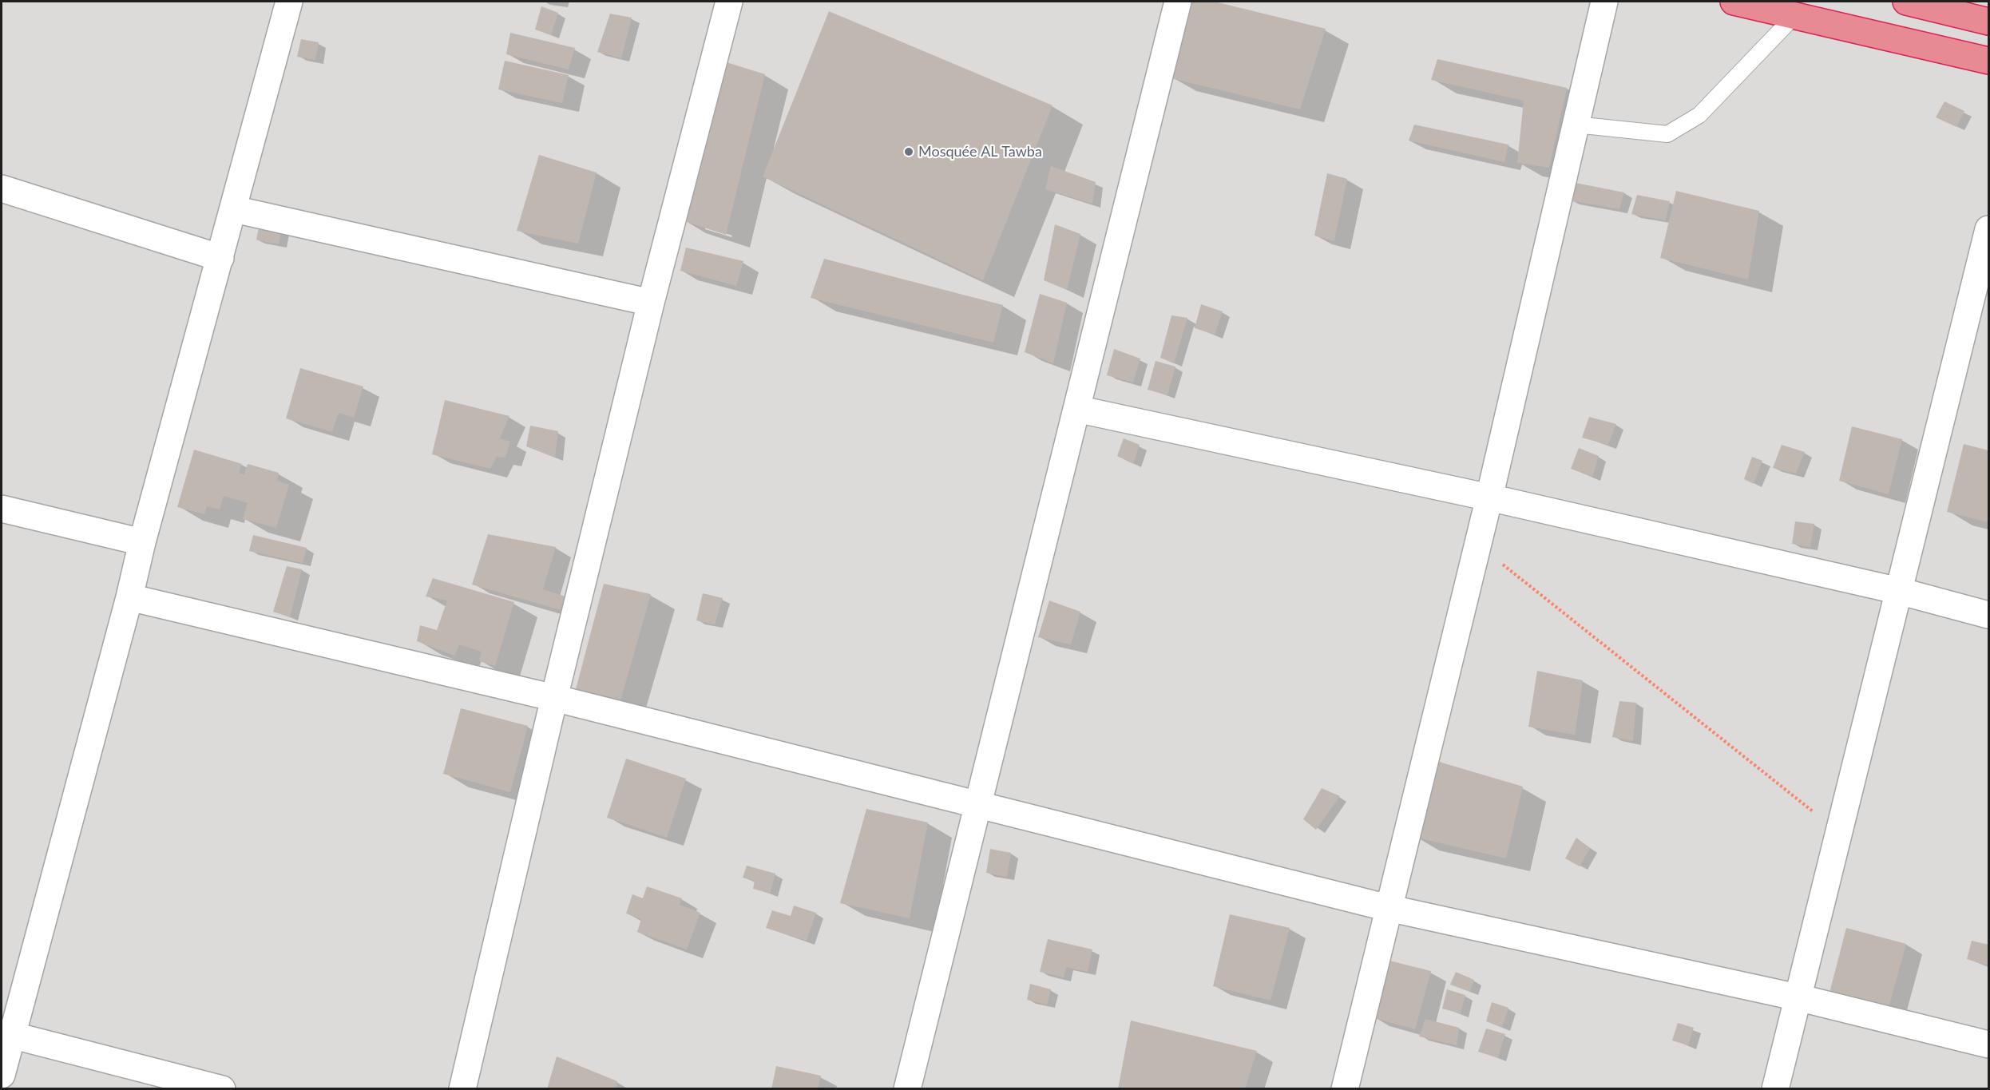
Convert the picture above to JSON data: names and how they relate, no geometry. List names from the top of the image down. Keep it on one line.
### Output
{"places":["Mosquée AL Tawba"]}
